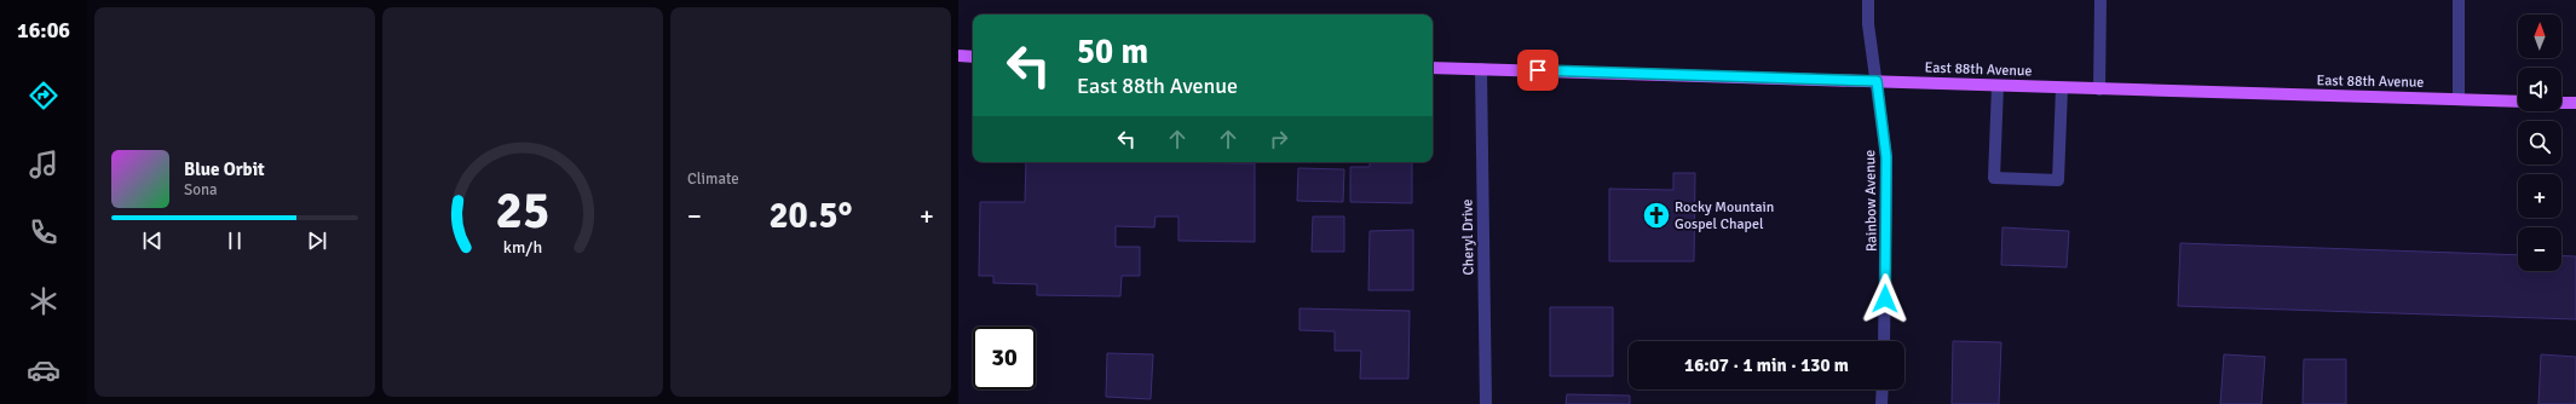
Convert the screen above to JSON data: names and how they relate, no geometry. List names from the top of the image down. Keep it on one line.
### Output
{"streets":{"main road":["East 88th Avenue"],"street":["Rainbow Avenue","Cheryl Drive"]},"crossings":[["East 88th Avenue","Rainbow Avenue"],["East 88th Avenue","Cheryl Drive"]],"places":{"church":["Rocky Mountain Gospel Chapel"]},"north":"top","page":{"tabs":"16:06","tile":"Climate","map_buttons":["+","−"],"turn":["50 m","East 88th Avenue"],"song":["Blue Orbit","Sona"],"heat":["−","20.5°","+"],"limit":"30","trip":"16:07 · 1 min · 130 m","gauge":["25","km/h"]}}
